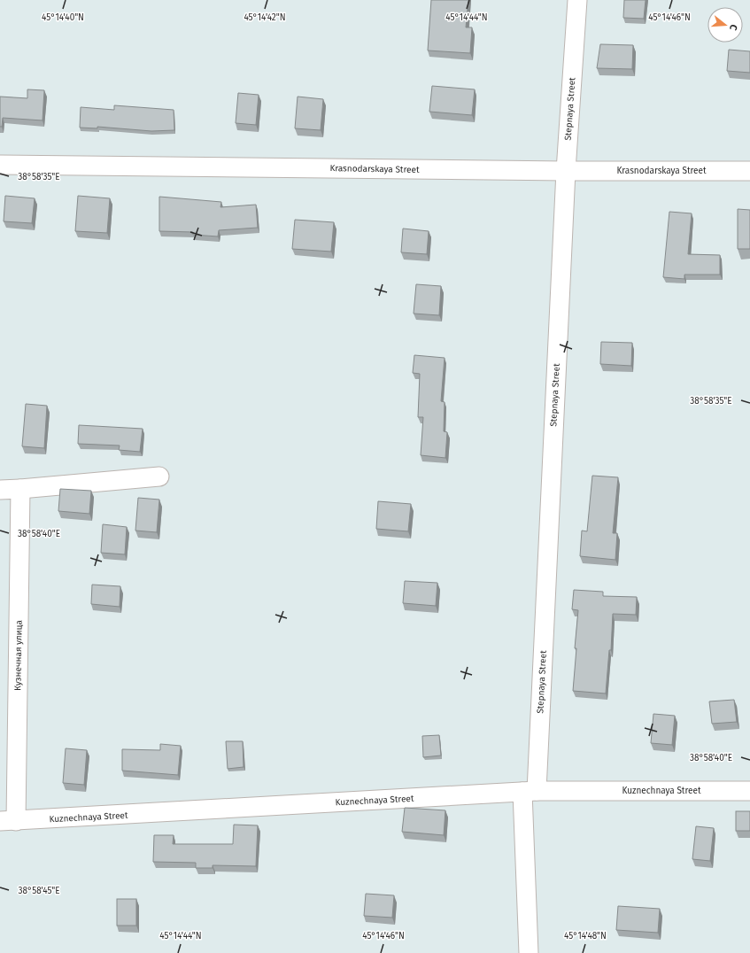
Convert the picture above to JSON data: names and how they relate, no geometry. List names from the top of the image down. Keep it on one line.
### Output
{"streets":{"street":["Stepnaya Street","Krasnodarskaya Street","Кузнечная улица","Kuznechnaya Street"]},"crossings":[["Stepnaya Street","Krasnodarskaya Street"],["Stepnaya Street","Kuznechnaya Street"],["Кузнечная улица","Kuznechnaya Street"]],"north":"right","coordinates":["45°14'40\"N","45°14'42\"N","45°14'44\"N","45°14'46\"N","38°58'35\"E","38°58'40\"E","38°58'45\"E","45°14'48\"N"]}
